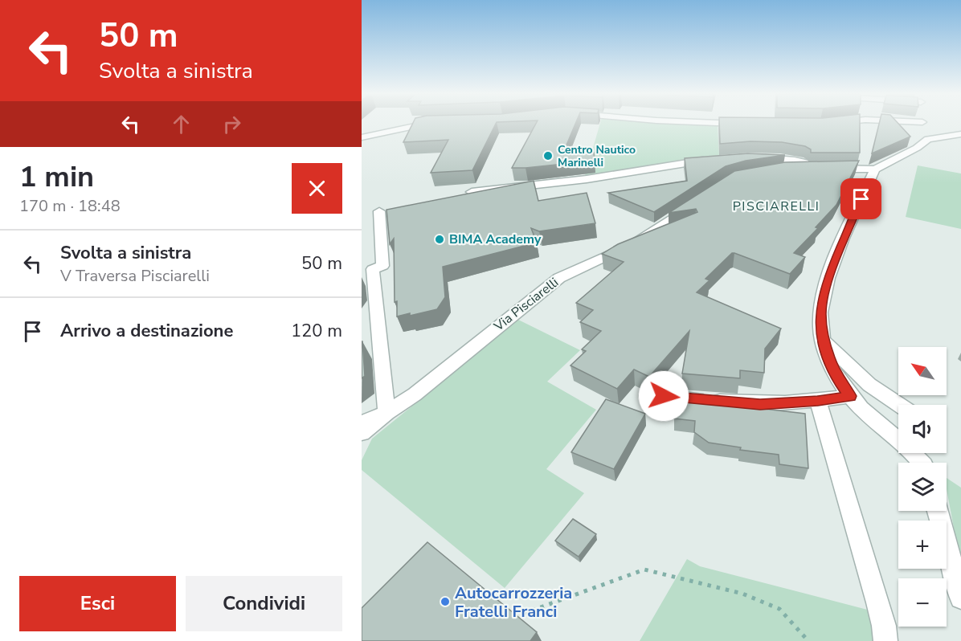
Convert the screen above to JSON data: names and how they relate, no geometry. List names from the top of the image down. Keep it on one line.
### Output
{"streets":{"street":["Via Pisciarelli"]},"districts":["PISCIARELLI"],"places":["Centro Nautico Marinelli","BIMA Academy","Autocarrozzeria Fratelli Franci"],"north":"top left","page":{"turn":["50 m","Svolta a sinistra"],"heading":["1 min","170 m · 18:48"],"list":[{"name":"Svolta a sinistra","note":"V Traversa Pisciarelli","value":"50 m"},{"name":"Arrivo a destinazione","value":"120 m"}],"map_buttons":["+","−"],"buttons":["Esci","Condividi"]}}
